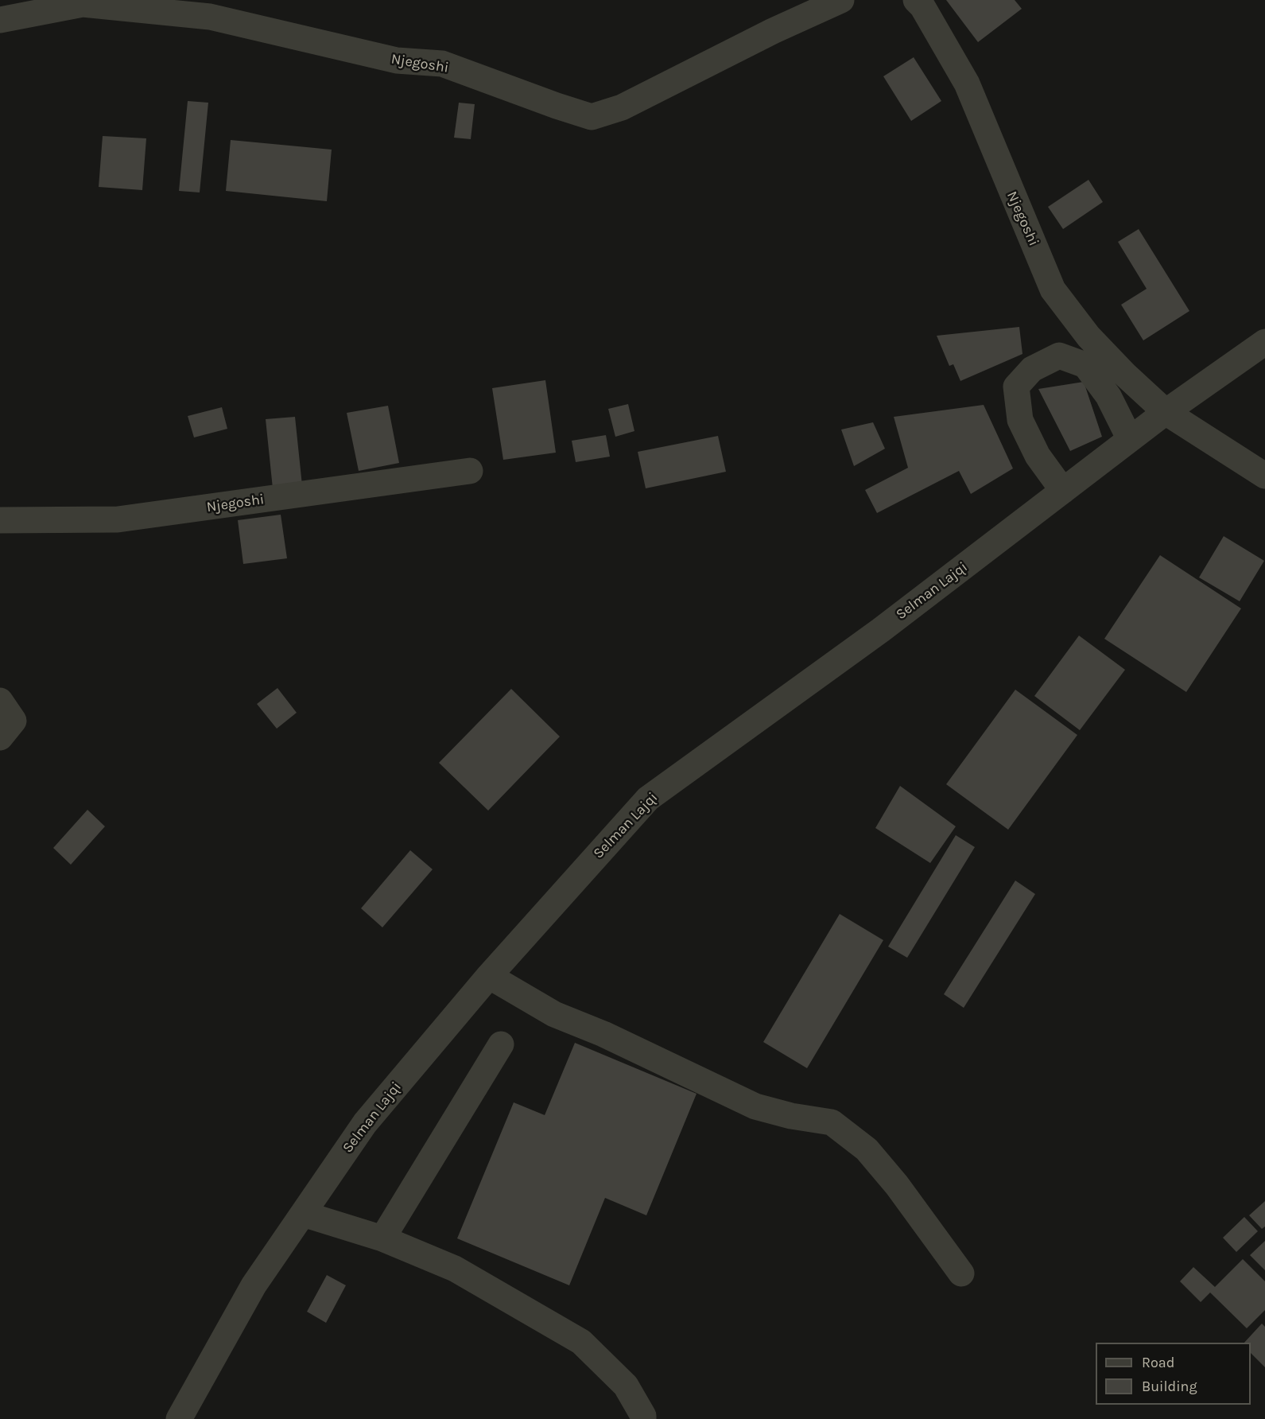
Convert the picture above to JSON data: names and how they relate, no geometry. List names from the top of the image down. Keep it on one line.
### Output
{"streets":{"street":["Njegoshi","Selman Lajqi"]},"crossings":[["Njegoshi","Selman Lajqi"]],"legend":["Road","Building"]}
